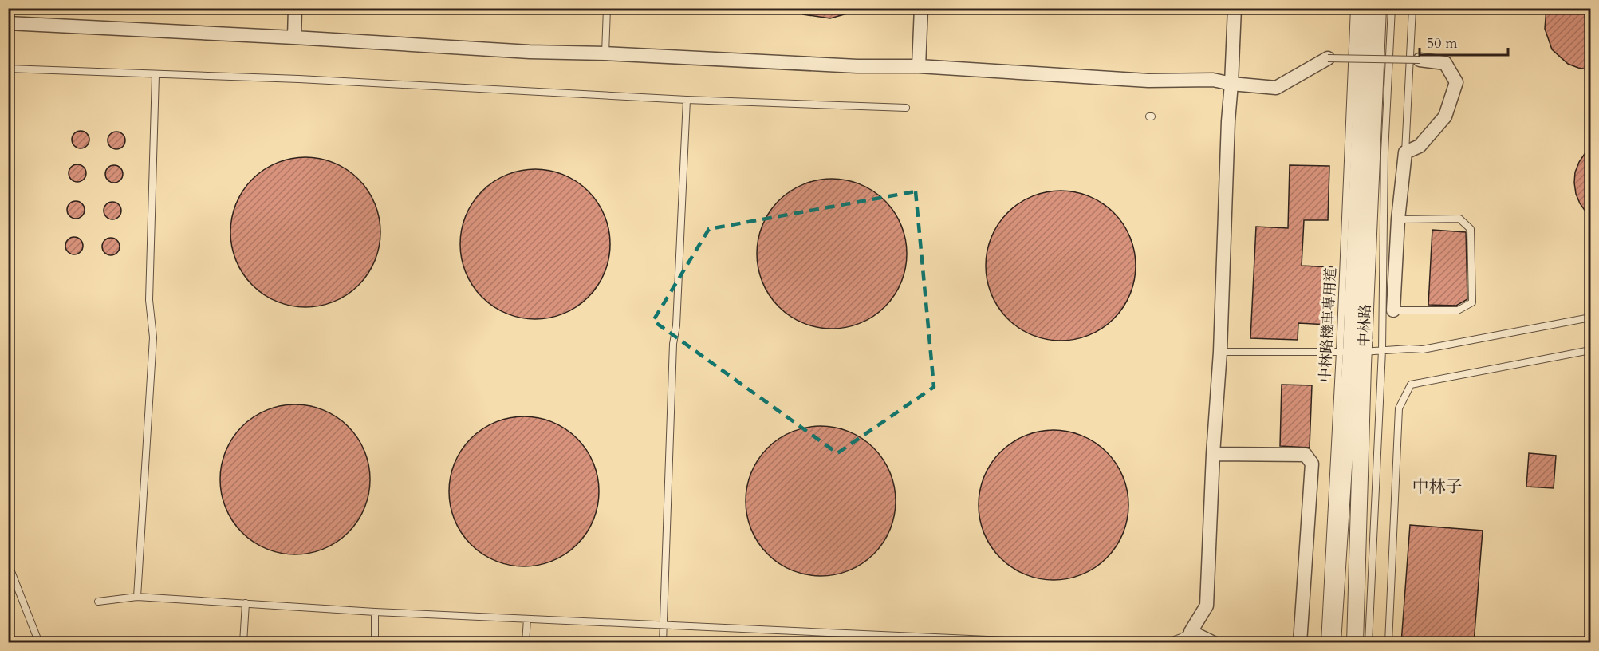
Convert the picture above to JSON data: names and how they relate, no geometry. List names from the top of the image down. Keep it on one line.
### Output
{"streets":{"street":["中林路"],"lane":["中林路機車專用道"]},"crossings":[["中林路機車專用道","中林路"]],"districts":["中林子"],"scale_bar":"50 m"}
